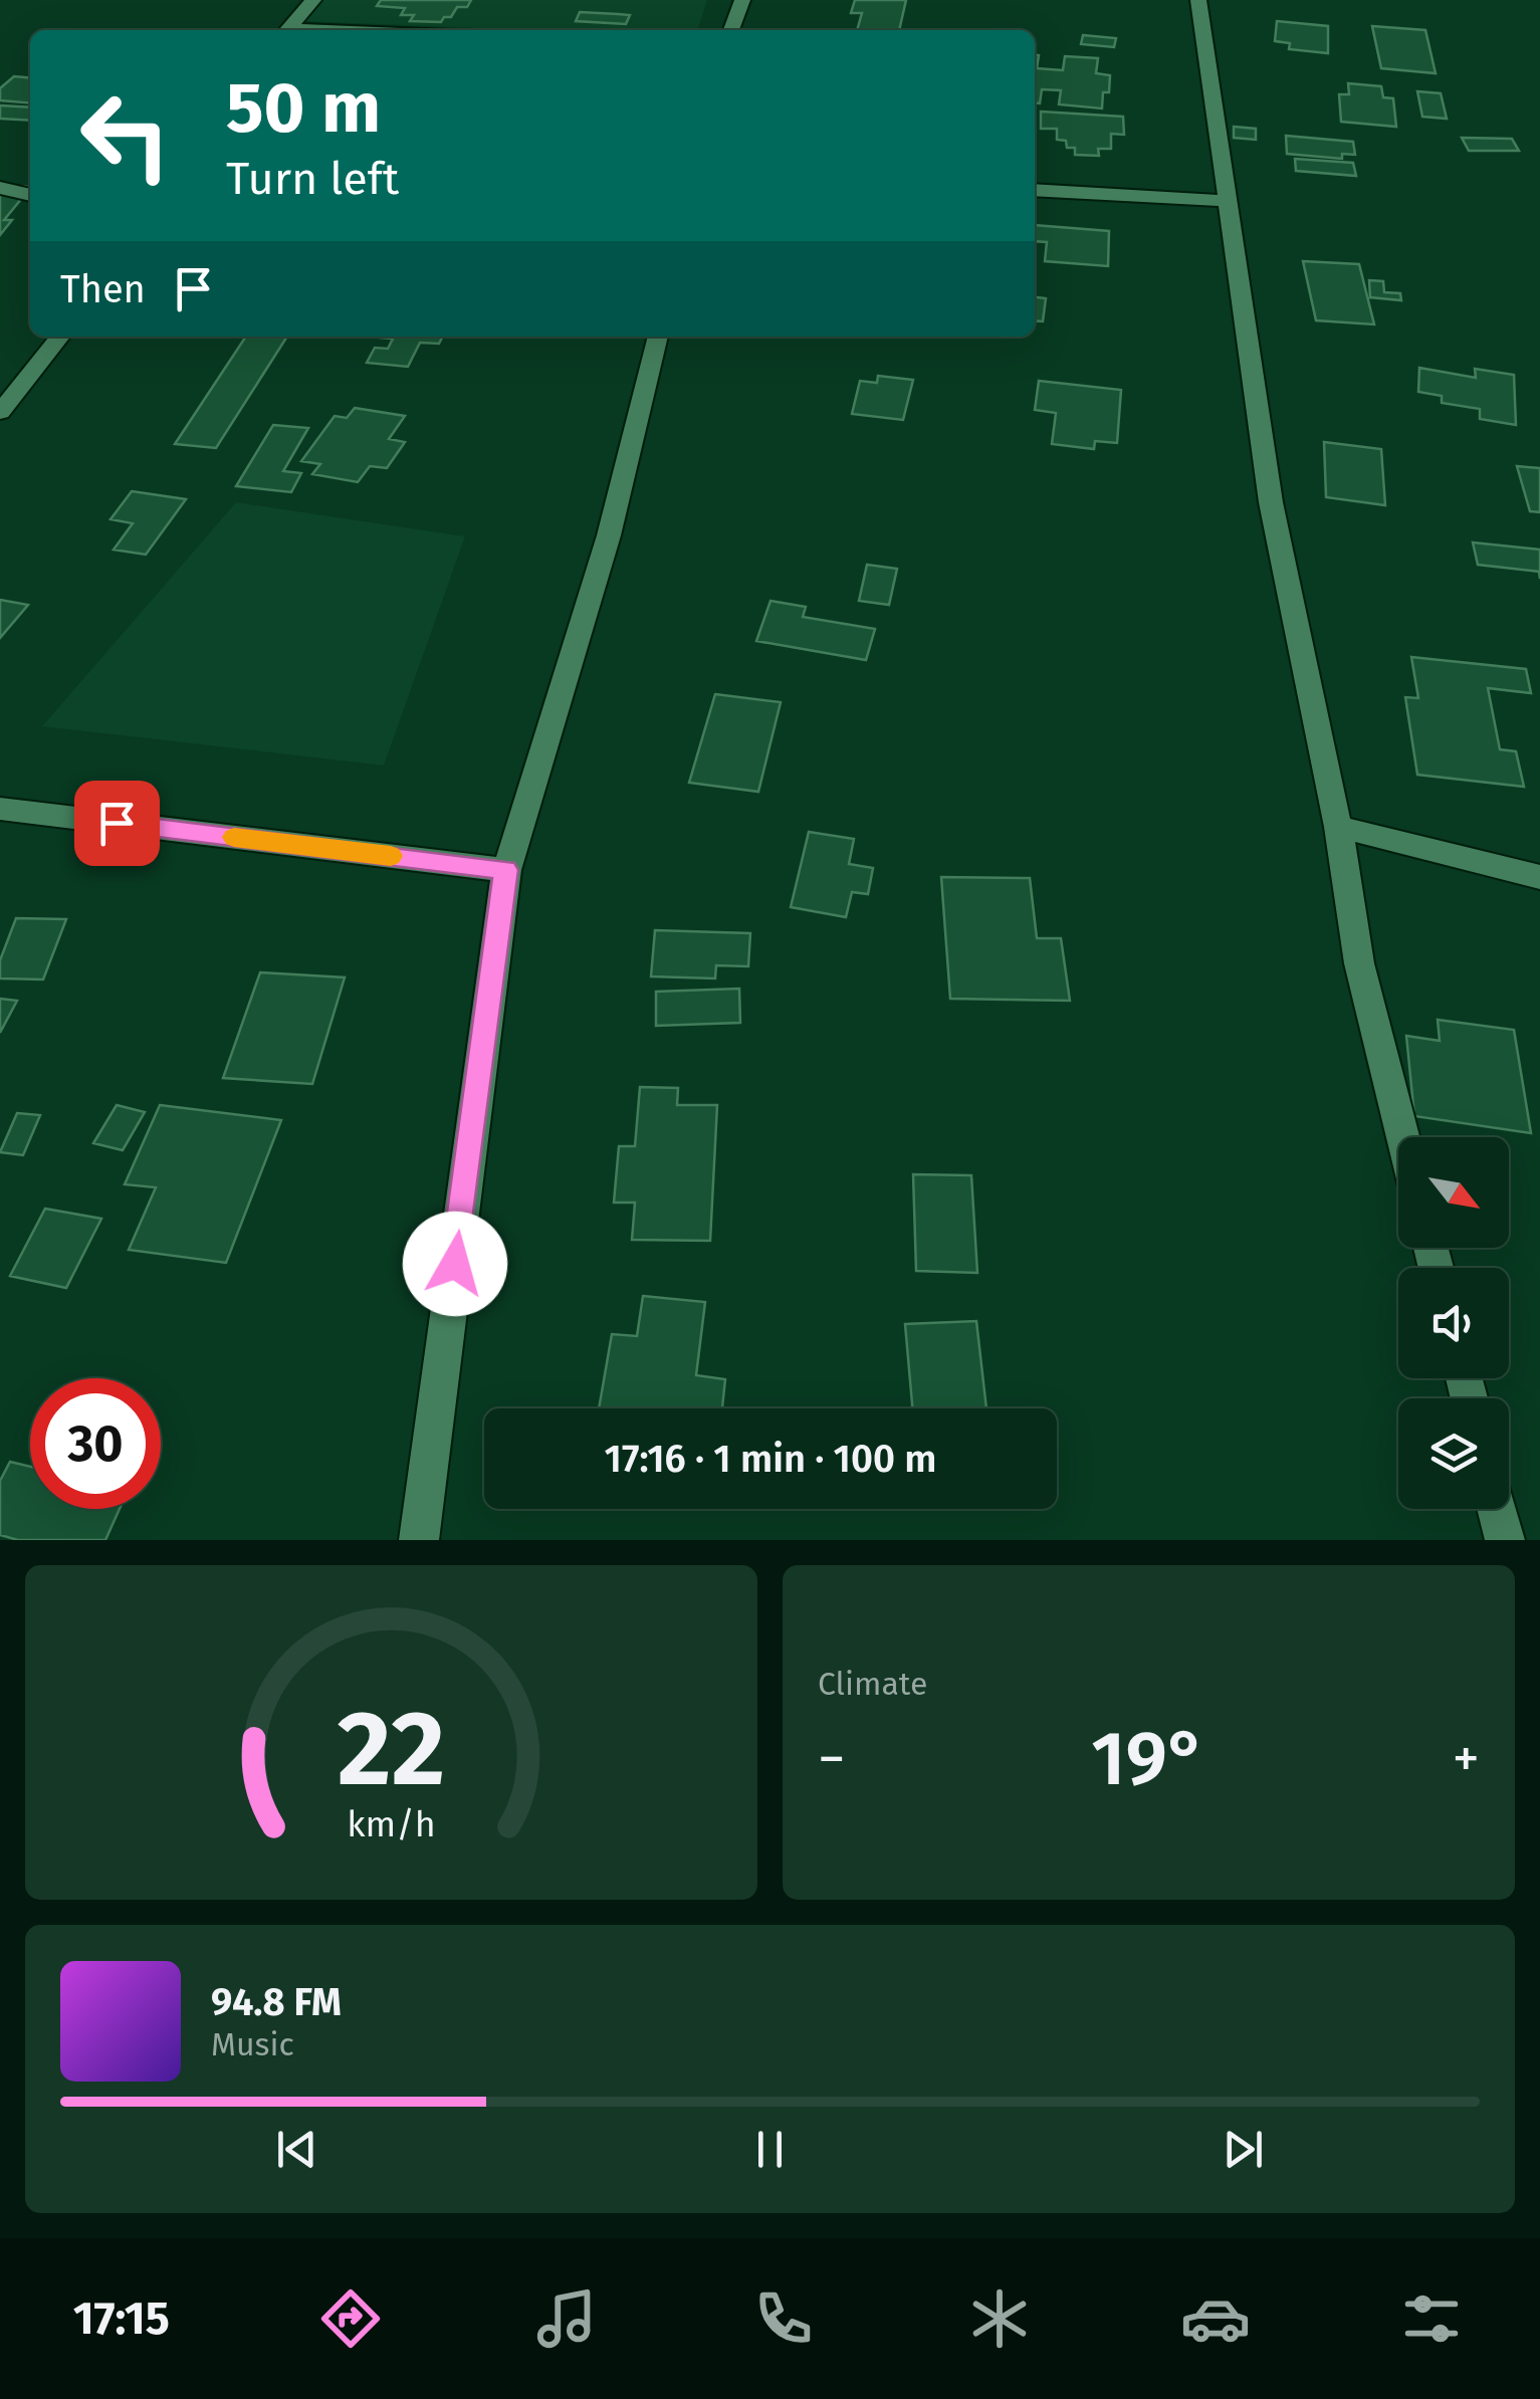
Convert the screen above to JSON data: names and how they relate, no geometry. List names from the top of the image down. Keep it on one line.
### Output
{"north":"bottom right","page":{"turn":["50 m","Turn left"],"then":"Then","limit":"30","trip":"17:16 · 1 min · 100 m","tile":"Climate","heat":["−","19°","+"],"song":["94.8 FM","Music"],"tabs":"17:15","gauge":["22","km/h"]}}
